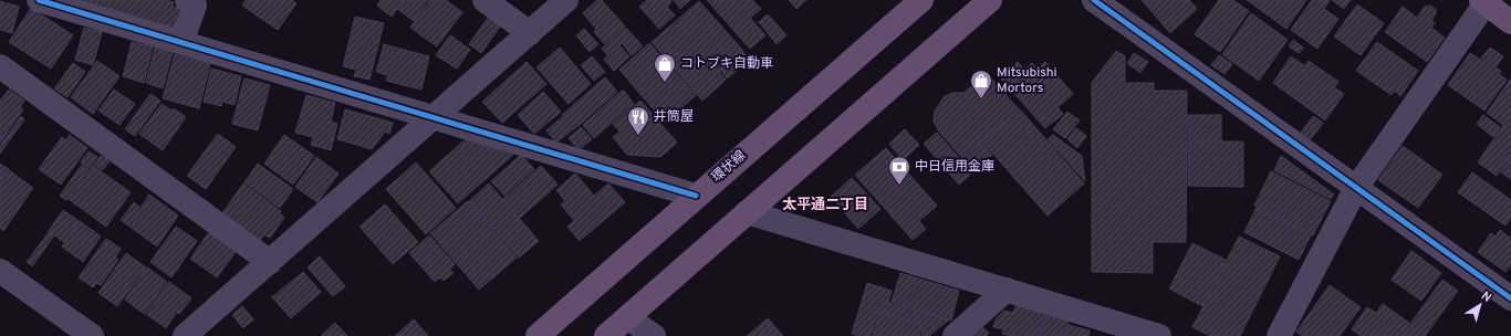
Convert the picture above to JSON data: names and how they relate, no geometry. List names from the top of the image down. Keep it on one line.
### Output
{"streets":{"main road":["環状線"]},"districts":["太平通二丁目"],"places":{"shop":["コトブキ自動車","Mitsubishi Mortors"],"restaurant":["井筒屋"],"bank":["中日信用金庫"]},"north":"top right"}
